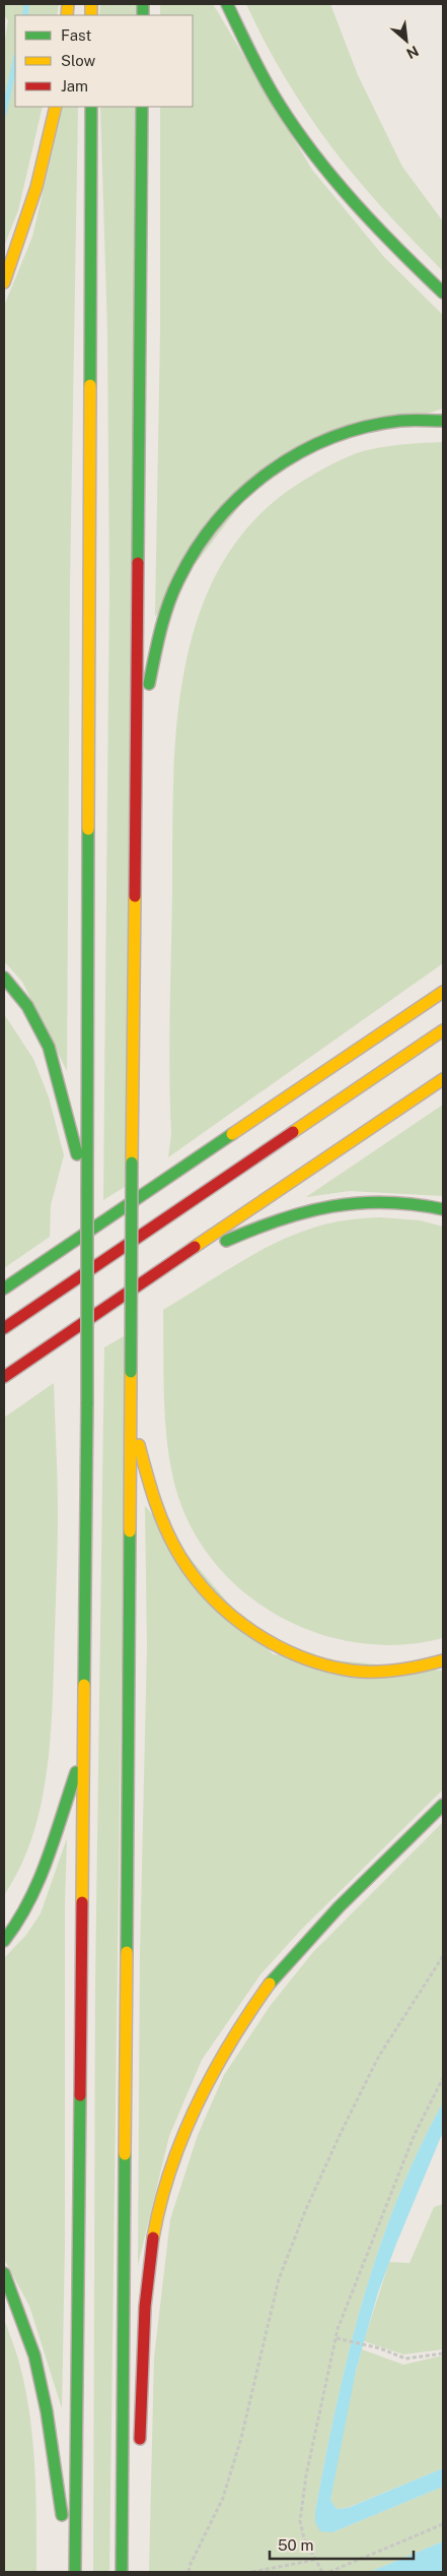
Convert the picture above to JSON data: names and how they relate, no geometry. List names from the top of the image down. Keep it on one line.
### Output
{"legend":["Fast","Slow","Jam"],"scale_bar":"50 m","north":"bottom right"}
